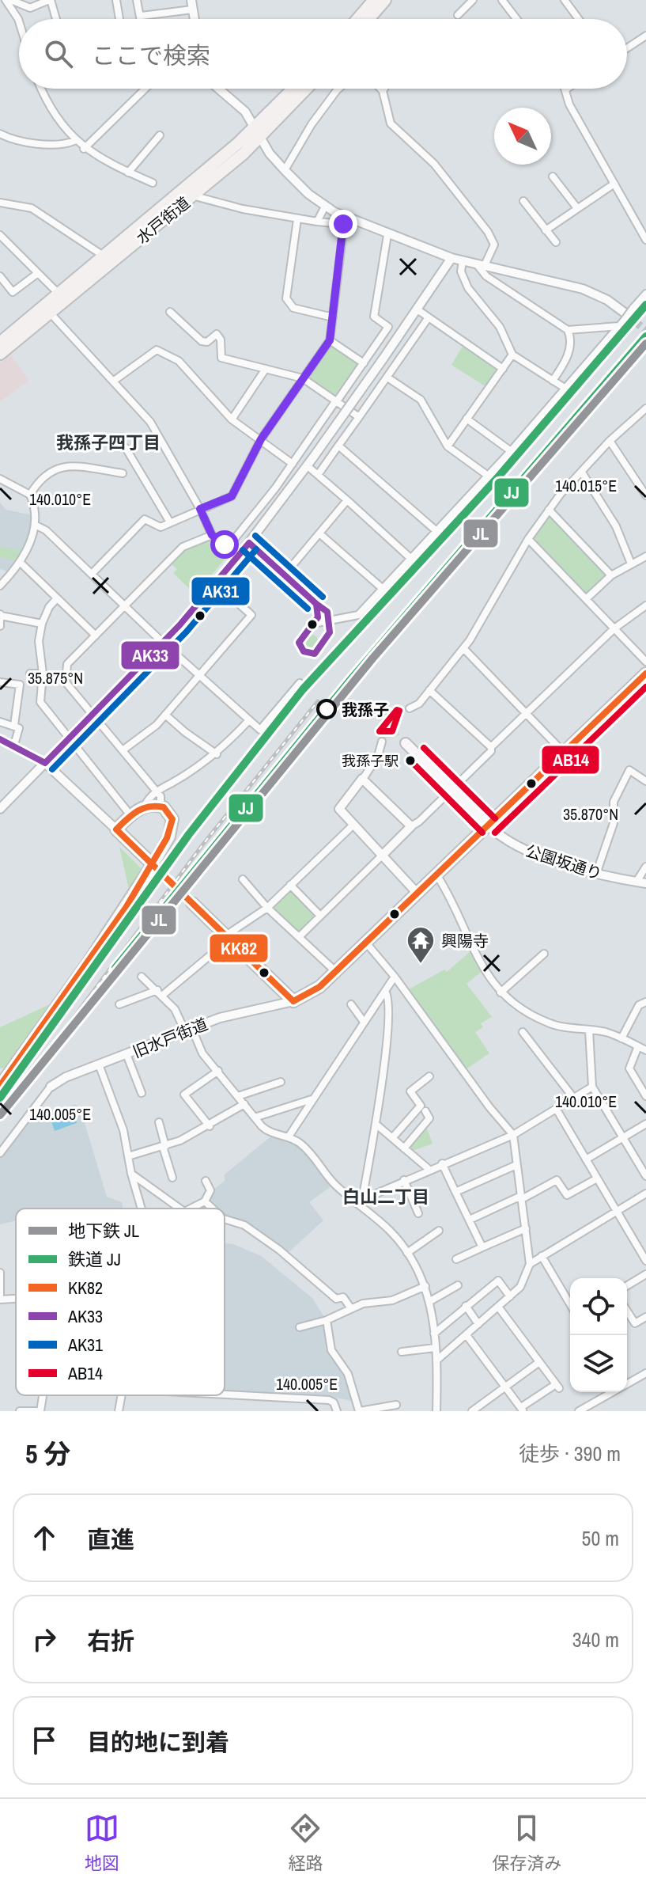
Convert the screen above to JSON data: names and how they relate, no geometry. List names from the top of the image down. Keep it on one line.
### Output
{"streets":{"highway":["水戸街道"],"street":["公園坂通り","旧水戸街道"]},"districts":["我孫子四丁目","白山二丁目"],"places":{"other":["我孫子","我孫子駅"],"temple":["興陽寺"]},"lines":["rail line JJ","metro line JL","transit line AK31","transit line AK33","transit line KK82","transit line AB14"],"legend":["地下鉄 JL","鉄道 JJ","KK82","AK33","AK31","AB14"],"north":"top left","page":{"search":"ここで検索","heading":["5 分","徒歩 · 390 m"],"list":[["直進","50 m"],["右折","340 m"],"目的地に到着"],"nav":["地図","経路","保存済み"]},"coordinates":["140.015°E","140.010°E","35.875°N","35.870°N","140.005°E"]}
